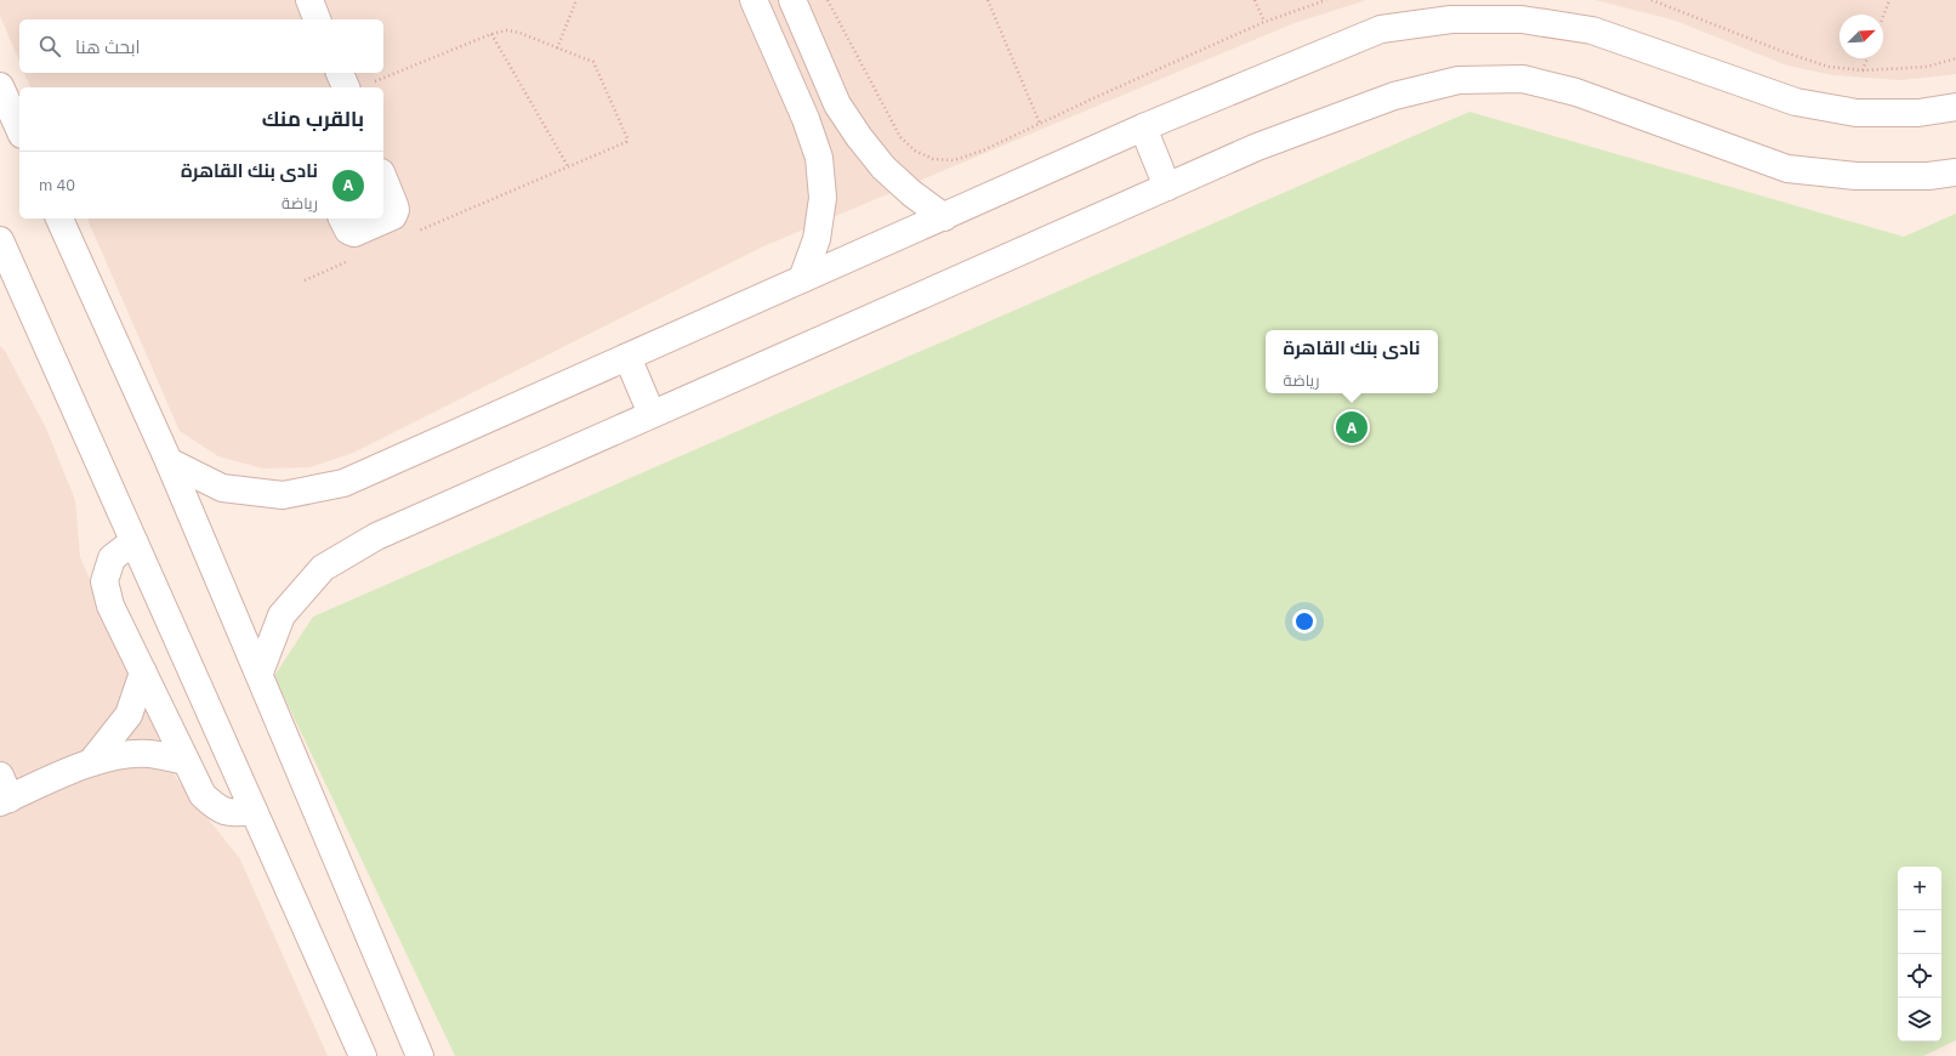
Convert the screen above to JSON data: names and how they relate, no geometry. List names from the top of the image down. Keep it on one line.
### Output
{"north":"top right","page":{"search":"ابحث هنا","heading":"بالقرب منك","list":[{"mark":"A","name":"نادى بنك القاهرة","note":"رياضة","value":"40 m"}],"popup":["نادى بنك القاهرة","رياضة"],"pins":"A","map_buttons":["+","−"]}}
